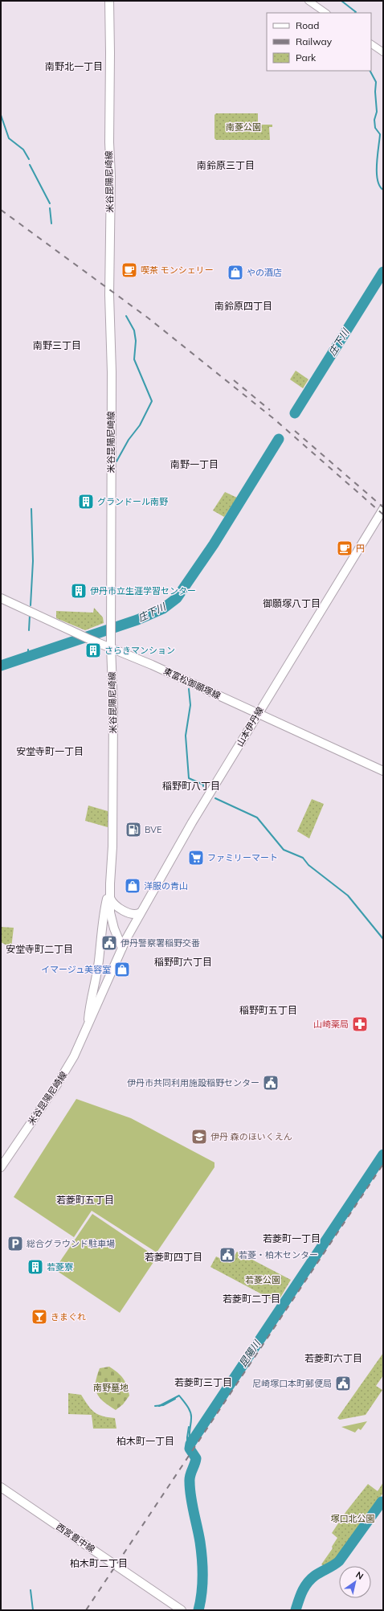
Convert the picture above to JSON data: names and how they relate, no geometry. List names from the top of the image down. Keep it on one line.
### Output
{"streets":{"main road":["米谷昆陽尼崎線","東富松御願塚線","山本伊丹線","西宮豊中線"]},"crossings":[["米谷昆陽尼崎線","東富松御願塚線"],["米谷昆陽尼崎線","山本伊丹線"],["東富松御願塚線","山本伊丹線"]],"districts":["南野北一丁目","南鈴原三丁目","南鈴原四丁目","南野三丁目","南野一丁目","御願塚八丁目","安堂寺町一丁目","稲野町八丁目","安堂寺町二丁目","稲野町六丁目","稲野町五丁目","若菱町五丁目","若菱町一丁目","若菱町四丁目","若菱町二丁目","若菱町六丁目","若菱町三丁目","柏木町一丁目","柏木町二丁目"],"water":["庄下川","昆陽川"],"parks":["南菱公園","若菱公園","南野墓地","塚口北公園"],"places":{"cafe":["喫茶 モンシェリー","円"],"shop":["やの酒店","洋服の青山","イマージュ美容室"],"building":["グランドール南野","伊丹市立生涯学習センター","さらきマンション","若菱寮"],"fuel station":["BVE"],"supermarket":["ファミリーマート"],"public building":["伊丹警察署稲野交番","伊丹市共同利用施設稲野センター","若菱・柏木センター","尼崎塚口本町郵便局"],"pharmacy":["山崎薬局"],"school or university":["伊丹 森のほいくえん"],"parking":["総合グラウンド駐車場"],"bar":["きまぐれ"]},"legend":["Road","Railway","Park"],"north":"top right"}
